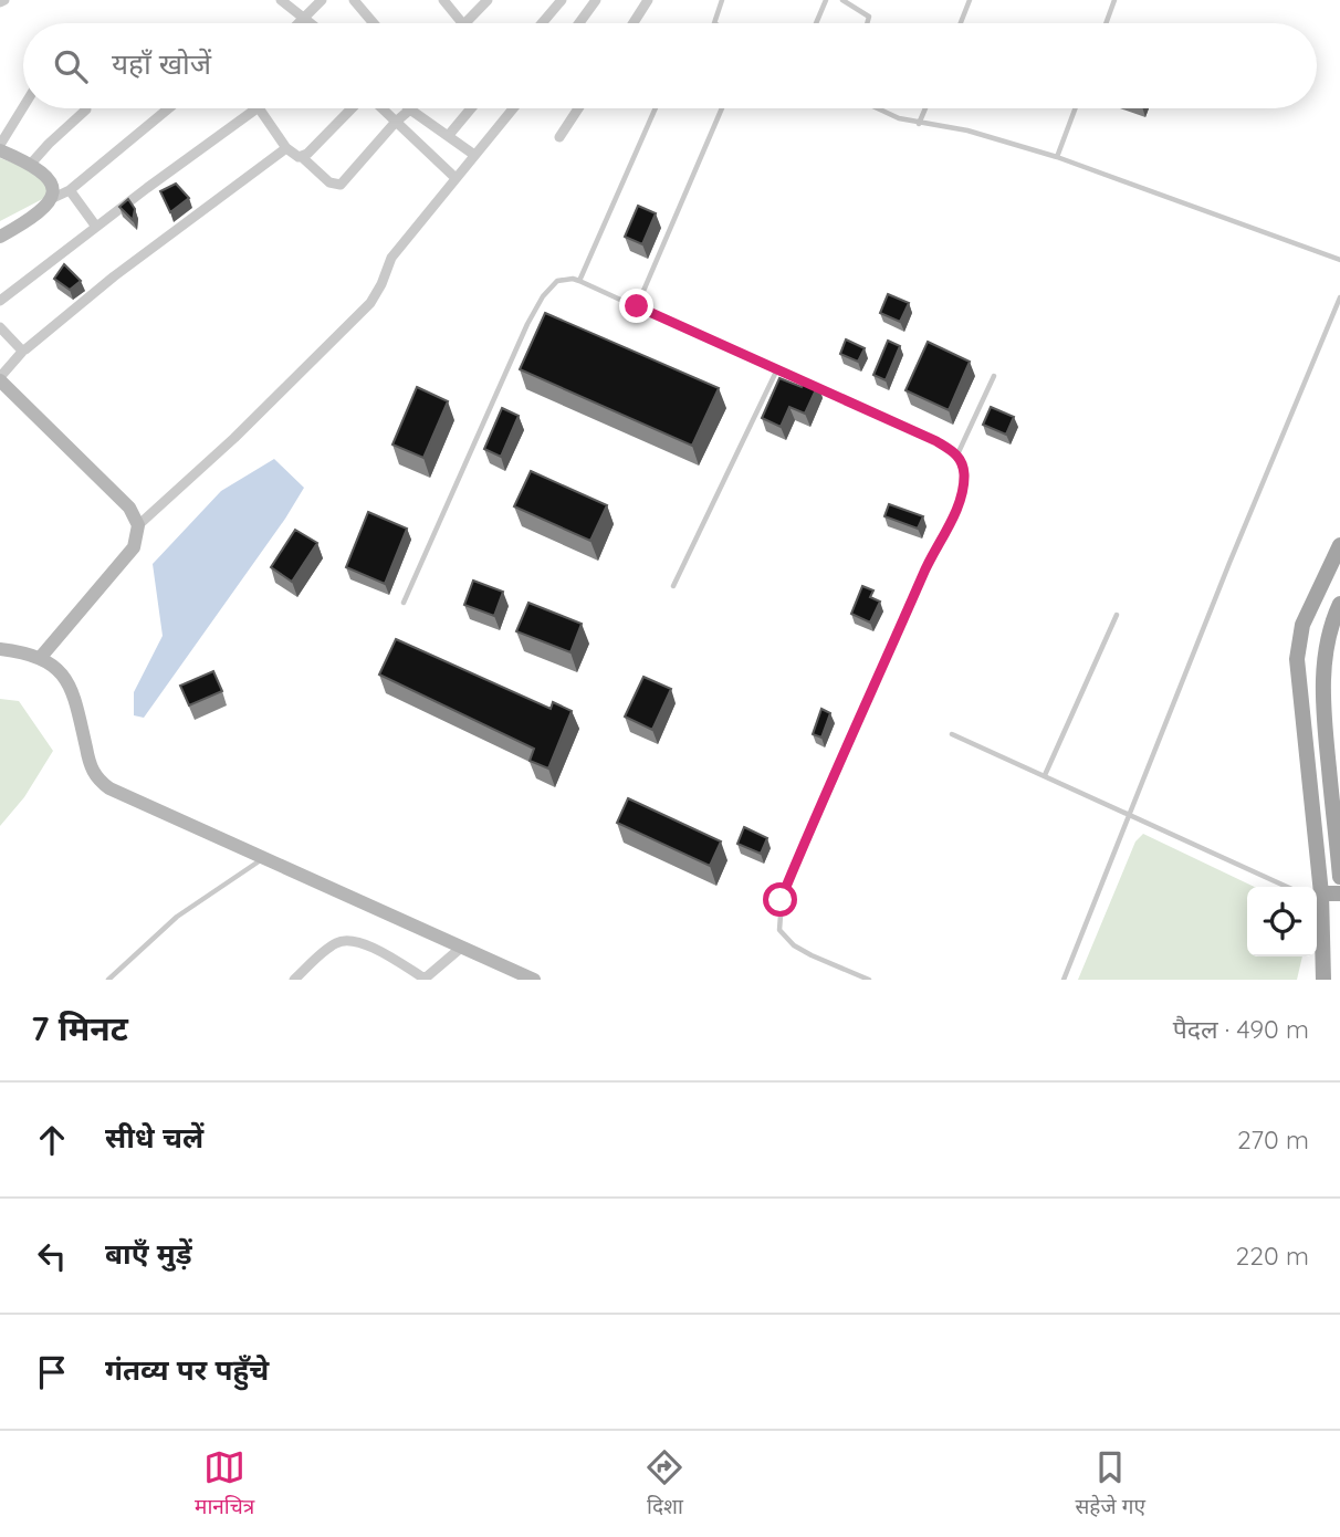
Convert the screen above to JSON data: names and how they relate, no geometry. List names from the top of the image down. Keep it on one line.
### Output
{"page":{"search":"यहाँ खोजें","heading":["7 मिनट","पैदल · 490 m"],"list":[["सीधे चलें","270 m"],["बाएँ मुड़ें","220 m"],"गंतव्य पर पहुँचे"],"nav":["मानचित्र","दिशा","सहेजे गए"]}}
